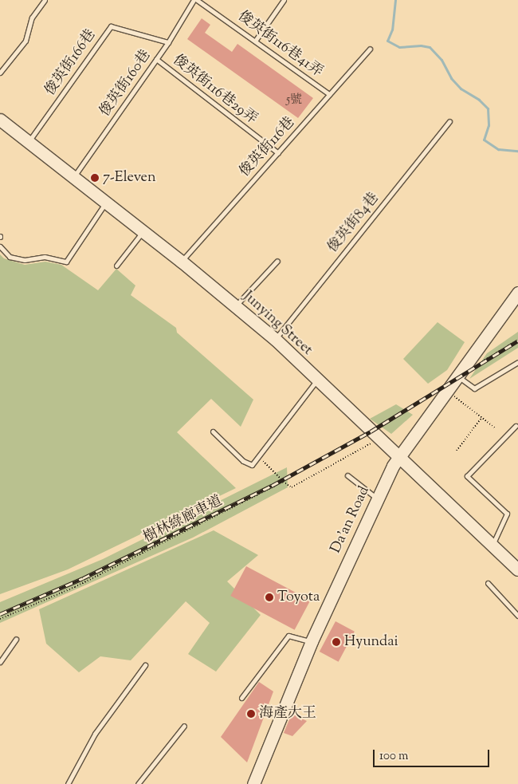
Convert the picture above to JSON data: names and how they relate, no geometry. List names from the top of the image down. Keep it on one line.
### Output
{"streets":{"street":["Junying Street","Da'an Road"],"lane":["俊英街116巷41弄","俊英街166巷","俊英街160巷","俊英街116巷29弄","俊英街116巷","俊英街84巷"],"path":["樹林綠廊車道"]},"crossings":[["俊英街116巷41弄","俊英街160巷"],["俊英街116巷41弄","俊英街116巷"],["俊英街166巷","俊英街160巷"],["俊英街166巷","Junying Street"],["俊英街160巷","俊英街116巷29弄"],["俊英街160巷","Junying Street"],["俊英街116巷29弄","俊英街116巷"],["俊英街116巷","Junying Street"],["俊英街84巷","Junying Street"],["Junying Street","Da'an Road"]],"places":["7-Eleven","Toyota","Hyundai","海產大王"],"house_numbers":["5號"],"scale_bar":"100 m"}
